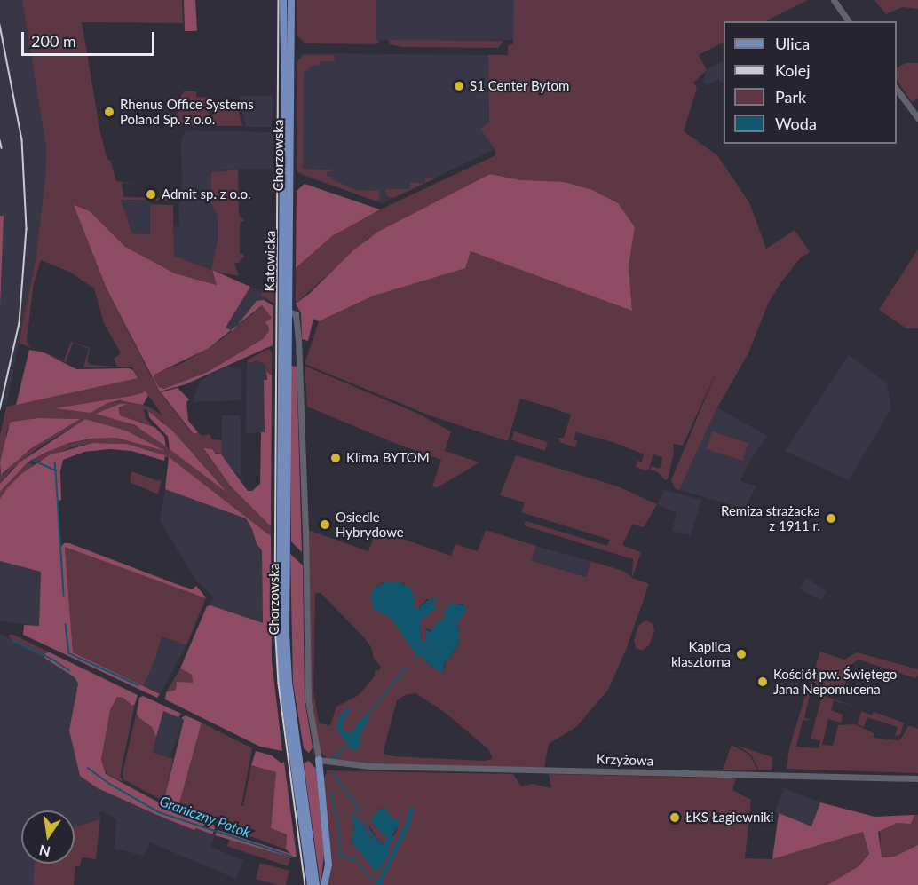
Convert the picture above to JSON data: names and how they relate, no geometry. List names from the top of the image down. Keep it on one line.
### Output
{"streets":{"main road":["Chorzowska","Katowicka"],"street":["Krzyżowa"]},"crossings":[["Chorzowska","Katowicka"],["Chorzowska","Krzyżowa"]],"water":["Graniczny Potok"],"places":["S1 Center Bytom","Rhenus Office Systems Poland Sp. z o.o.","Admit sp. z o.o.","Klima BYTOM","Remiza strażacka z 1911 r.","Osiedle Hybrydowe","Kaplica klasztorna","Kościół pw. Świętego Jana Nepomucena","ŁKS Łagiewniki"],"legend":["Ulica","Kolej","Park","Woda"],"scale_bar":"200 m","north":"bottom"}
